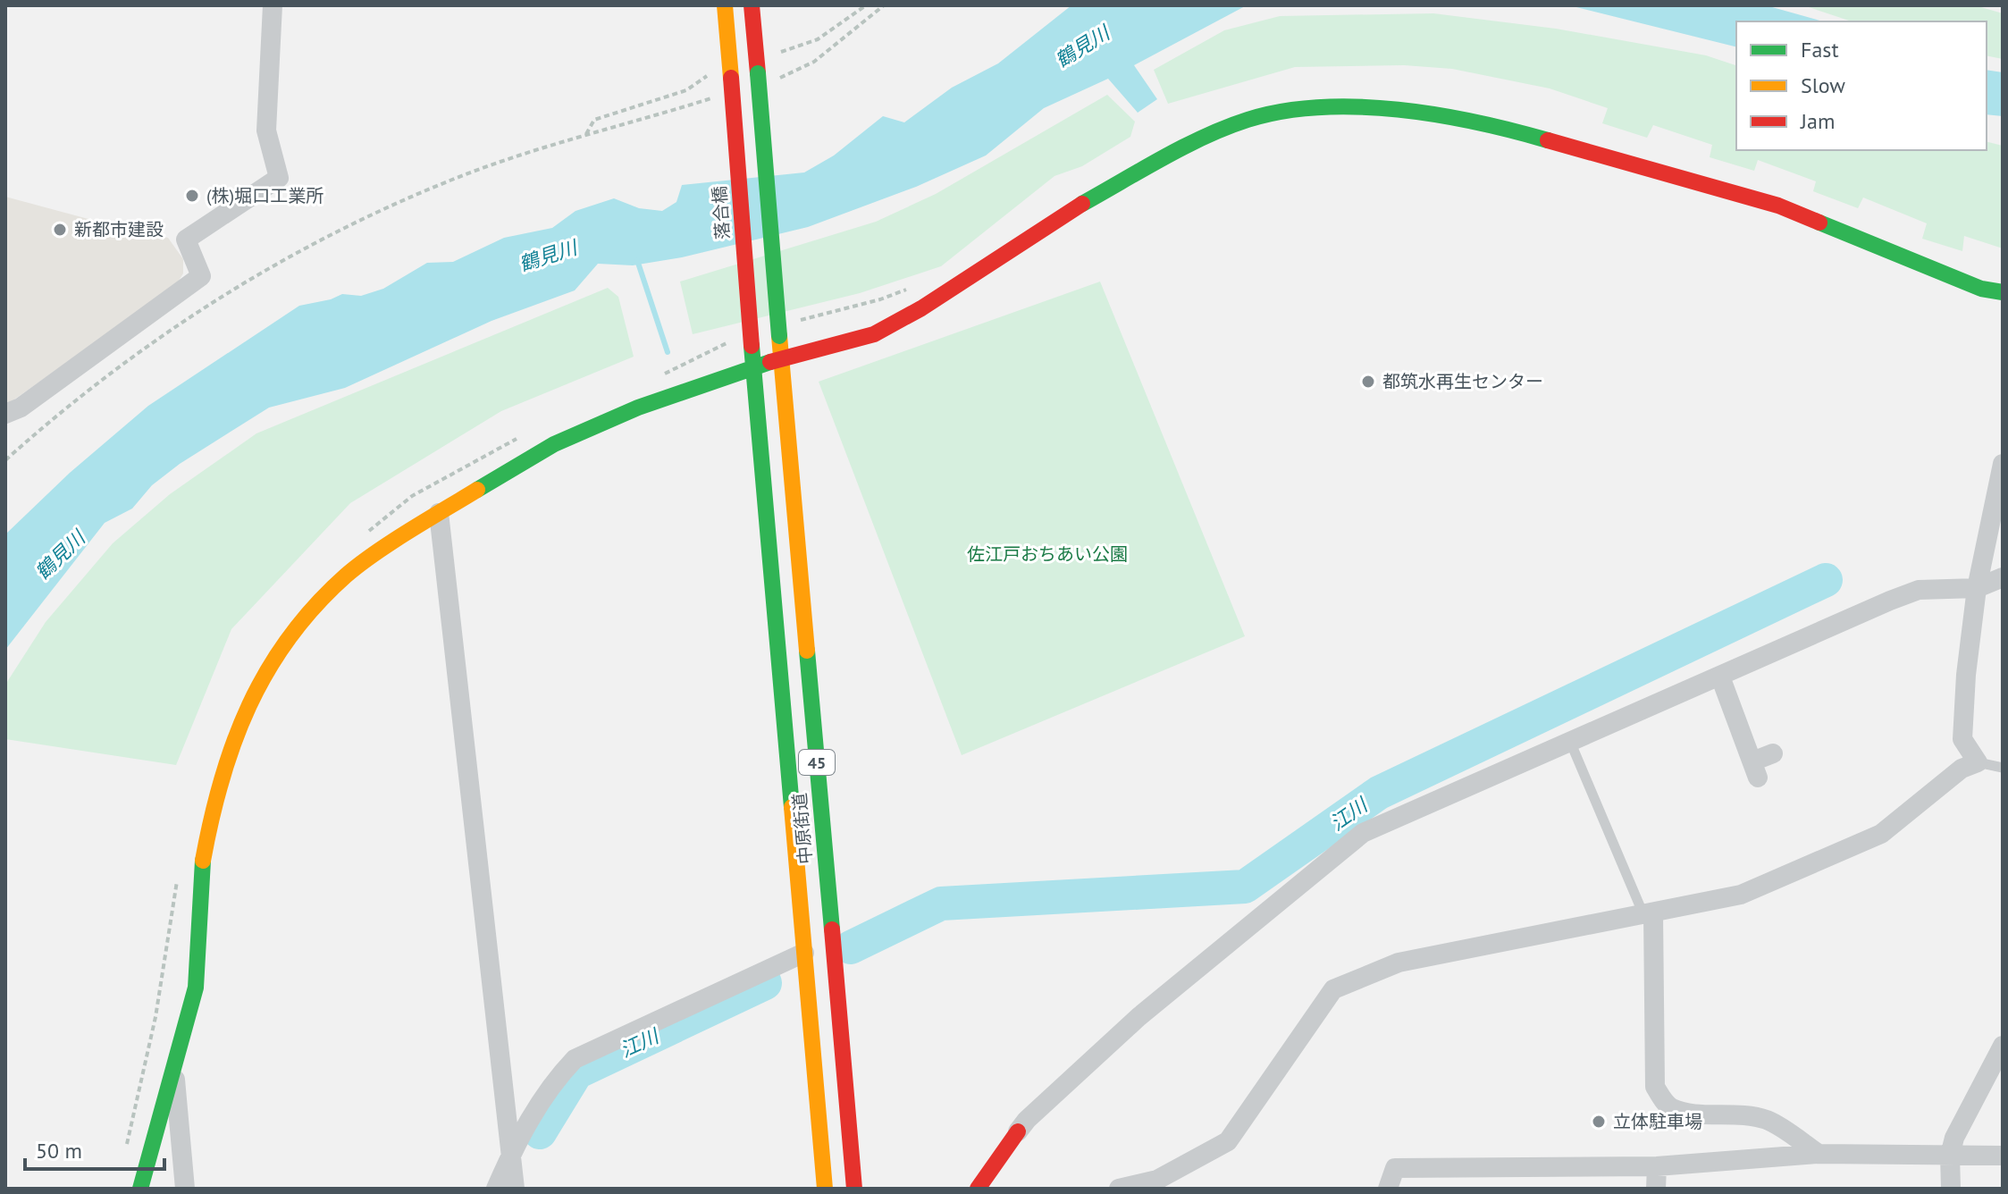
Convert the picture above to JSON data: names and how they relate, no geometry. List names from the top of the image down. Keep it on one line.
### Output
{"streets":{"street":["落合橋","45","中原街道"]},"crossings":[["落合橋","45"],["落合橋","中原街道"],["45","中原街道"]],"water":["鶴見川","江川"],"parks":["佐江戸おちあい公園"],"places":["(株)堀口工業所","新都市建設","都筑水再生センター","立体駐車場"],"legend":["Fast","Slow","Jam"],"scale_bar":"50 m"}
